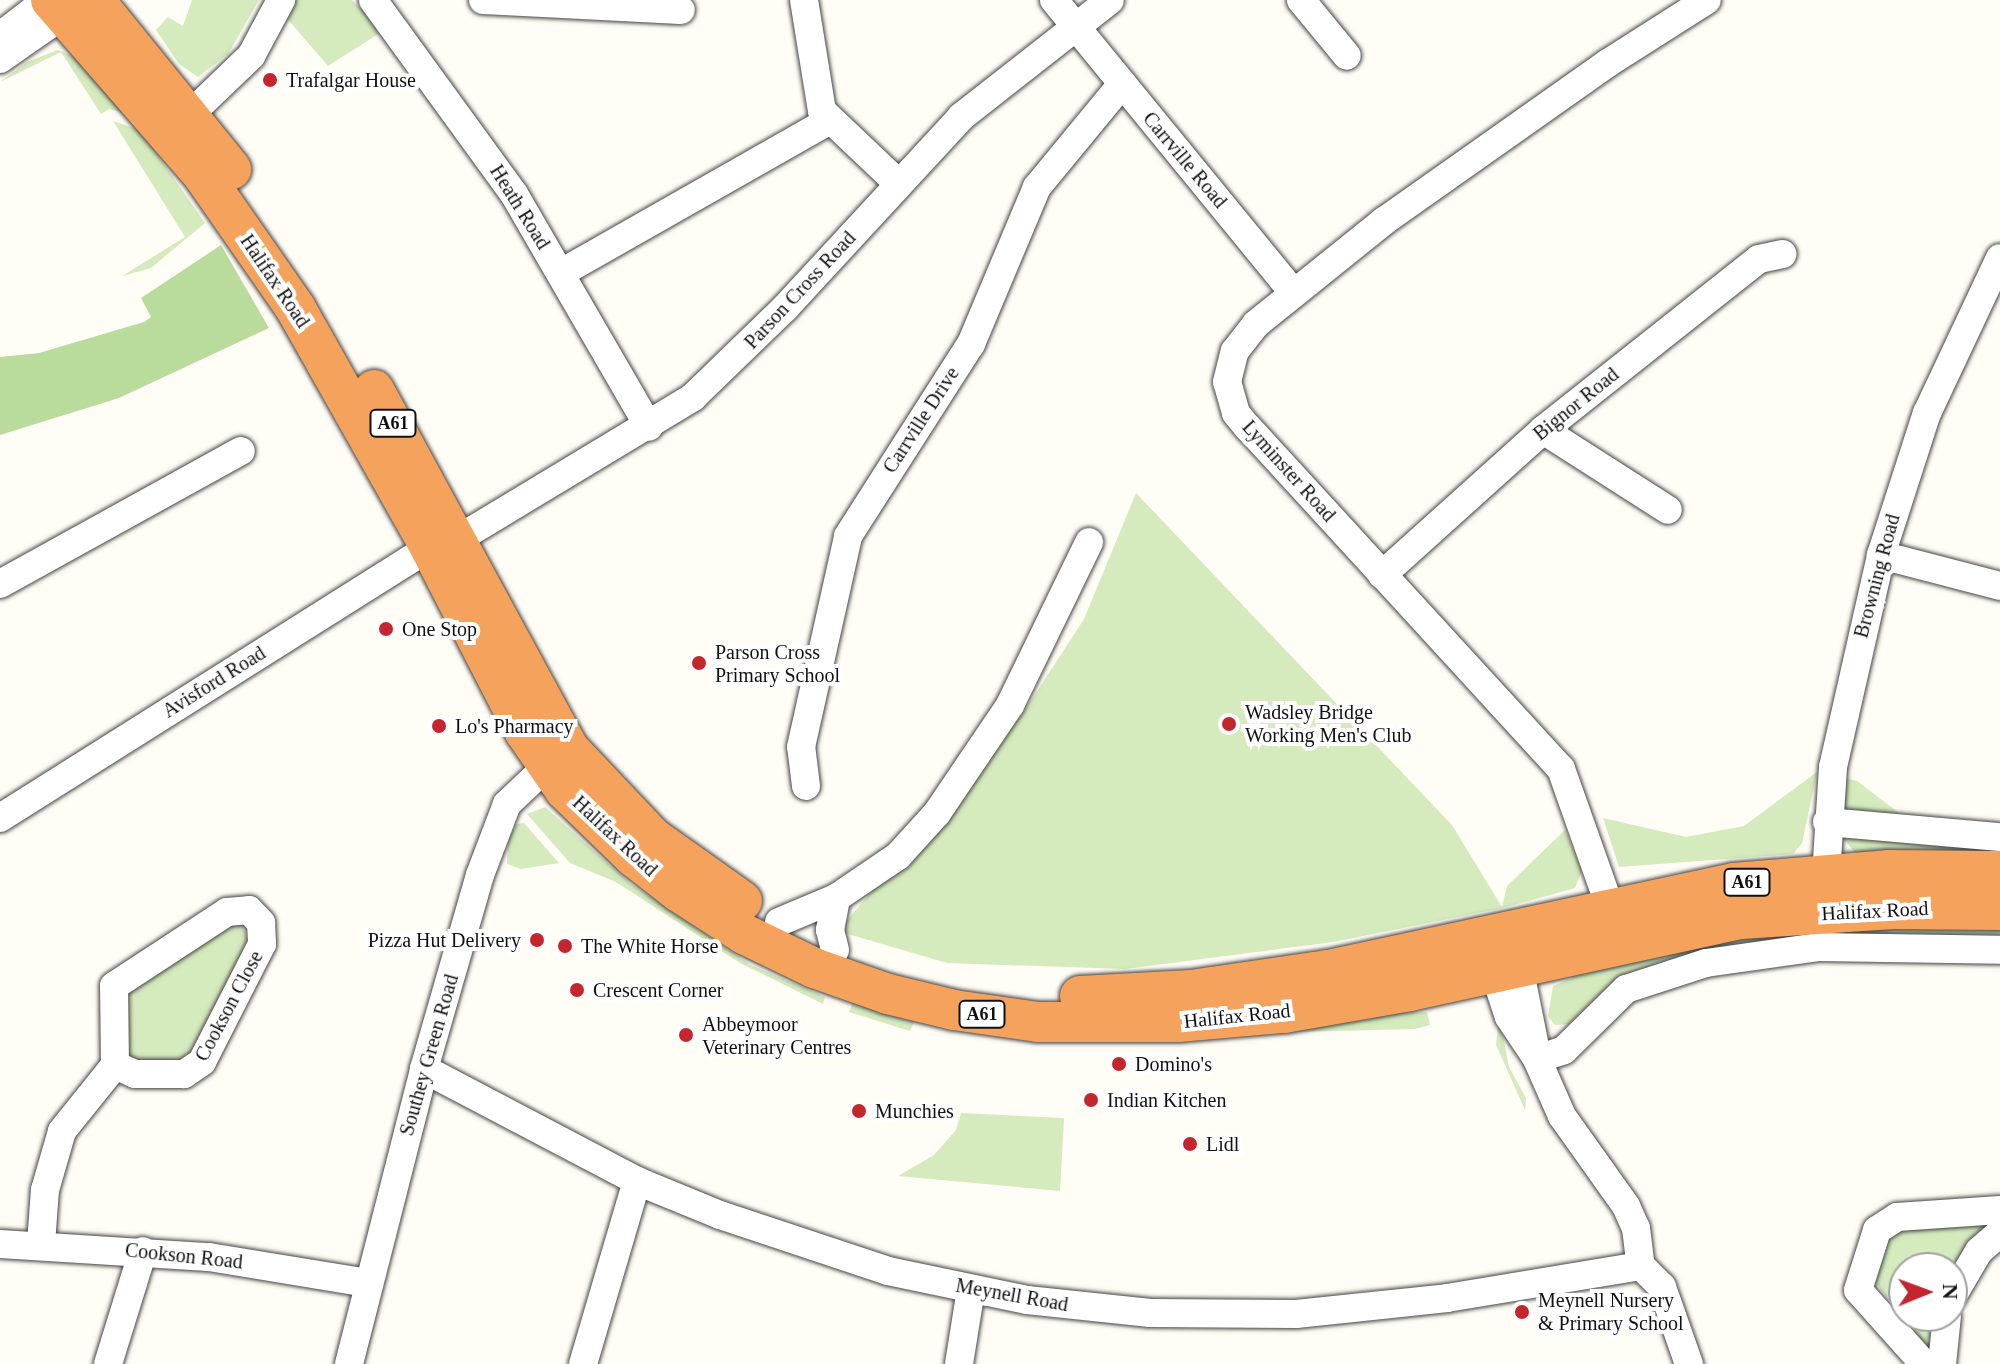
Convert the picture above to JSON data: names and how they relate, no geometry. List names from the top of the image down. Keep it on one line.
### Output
{"streets":{"highway":["Halifax Road","A61"],"street":["Carrville Road","Heath Road","Parson Cross Road","Bignor Road","Carrville Drive","Lyminster Road","Browning Road","Avisford Road","Cookson Close","Southey Green Road","Cookson Road","Meynell Road"]},"crossings":[["Carrville Road","Parson Cross Road"],["Carrville Road","Carrville Drive"],["Carrville Road","Lyminster Road"],["Heath Road","Parson Cross Road"],["Halifax Road","Parson Cross Road"],["Halifax Road","Lyminster Road"],["Halifax Road","Browning Road"],["Halifax Road","Avisford Road"],["Halifax Road","Southey Green Road"],["Parson Cross Road","Avisford Road"],["Bignor Road","Lyminster Road"],["Southey Green Road","Cookson Road"],["Southey Green Road","Meynell Road"]],"places":["Trafalgar House","One Stop","Parson Cross Primary School","Wadsley Bridge Working Men's Club","Lo's Pharmacy","Pizza Hut Delivery","The White Horse","Crescent Corner","Abbeymoor Veterinary Centres","Domino's","Indian Kitchen","Munchies","Lidl","Meynell Nursery & Primary School"],"north":"right"}
